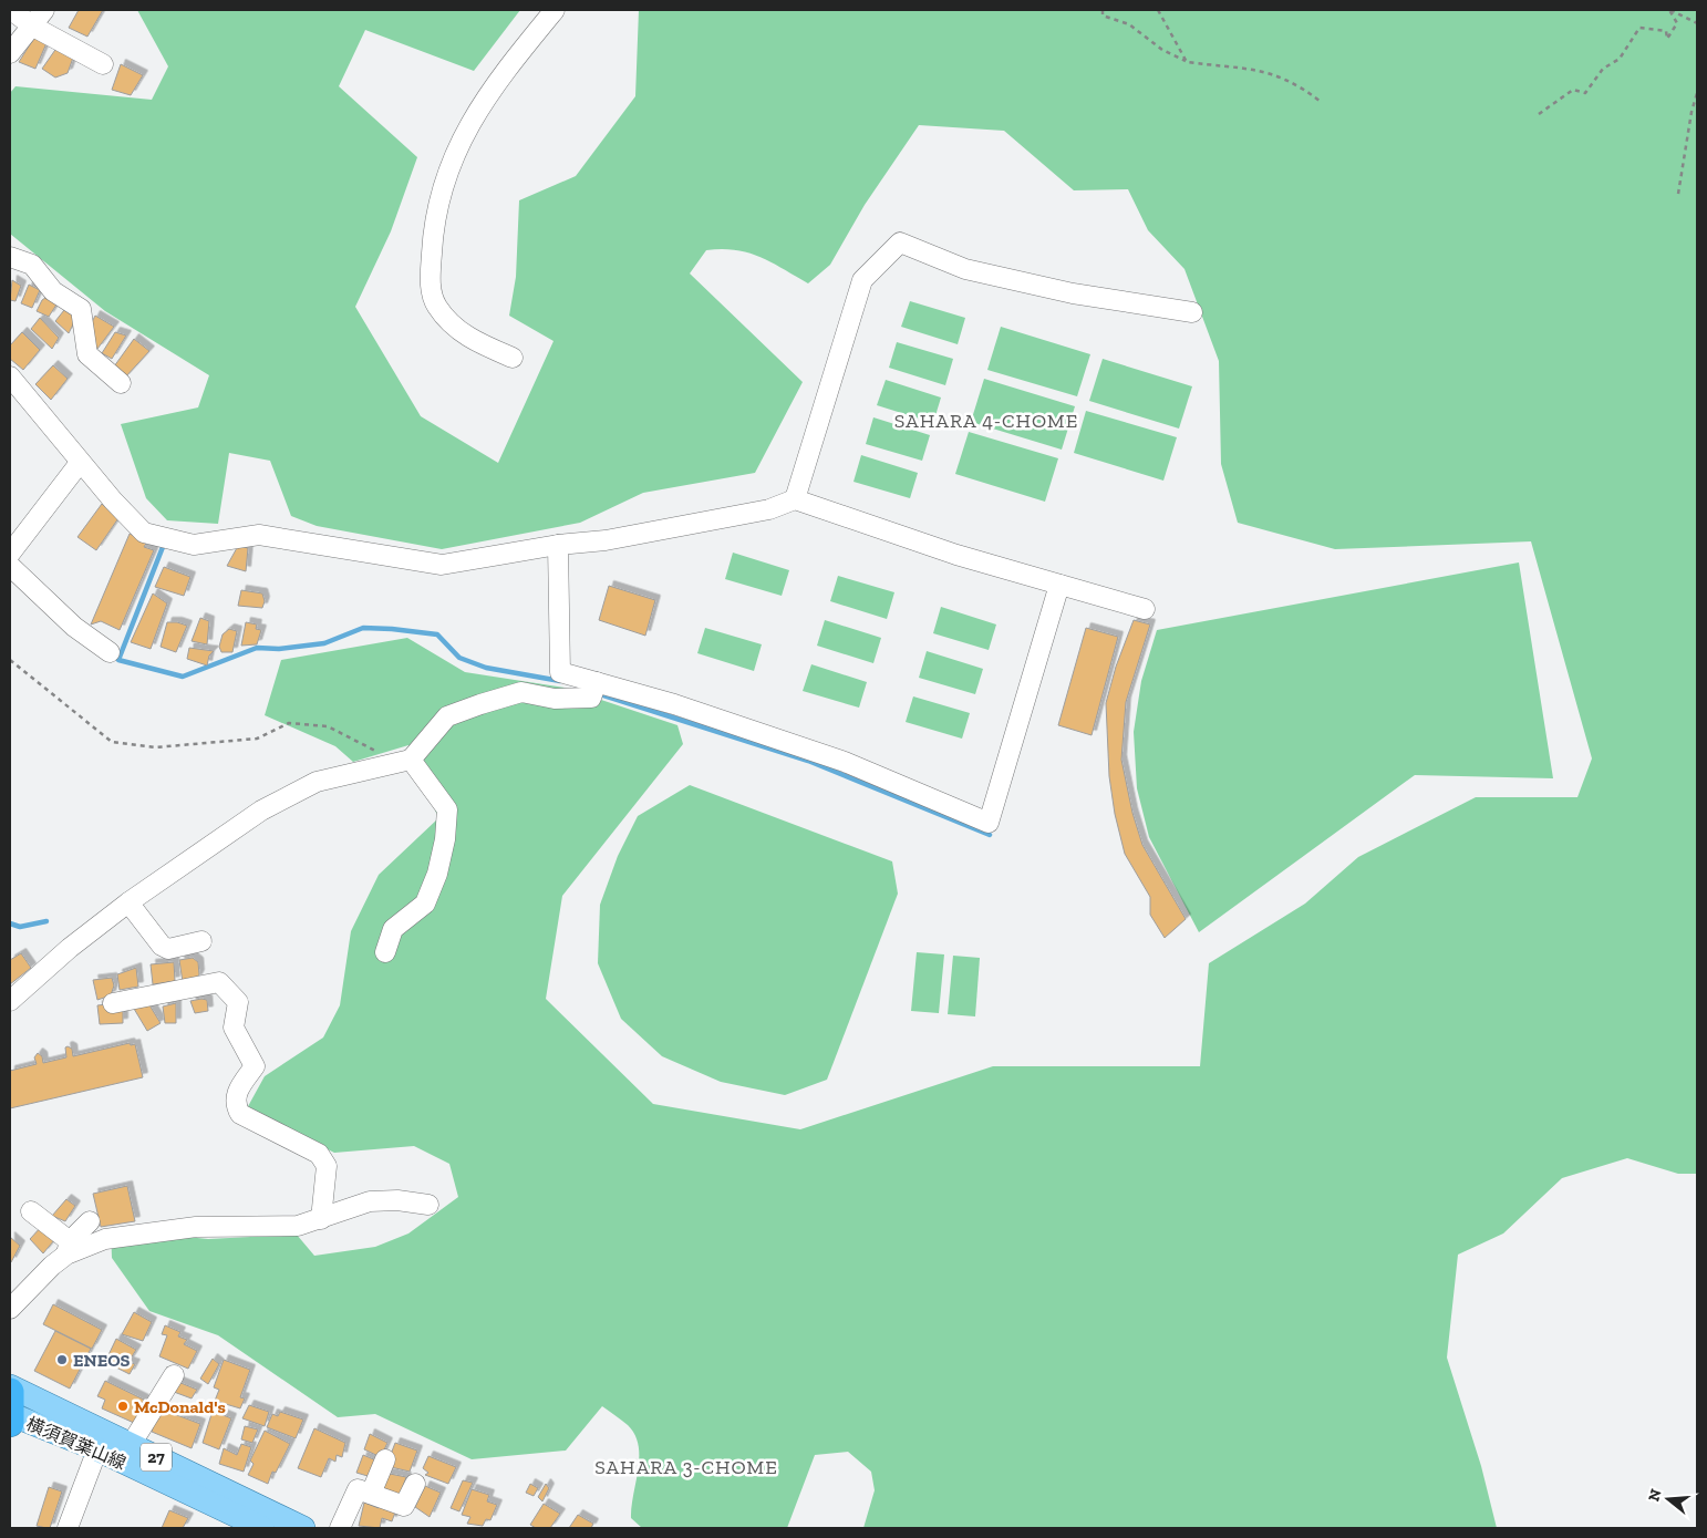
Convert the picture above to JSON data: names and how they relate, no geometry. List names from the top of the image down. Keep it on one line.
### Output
{"streets":{"main road":["横須賀葉山線","27"]},"districts":["SAHARA 4-CHOME","SAHARA 3-CHOME"],"places":["ENEOS","McDonald's"],"north":"left"}
